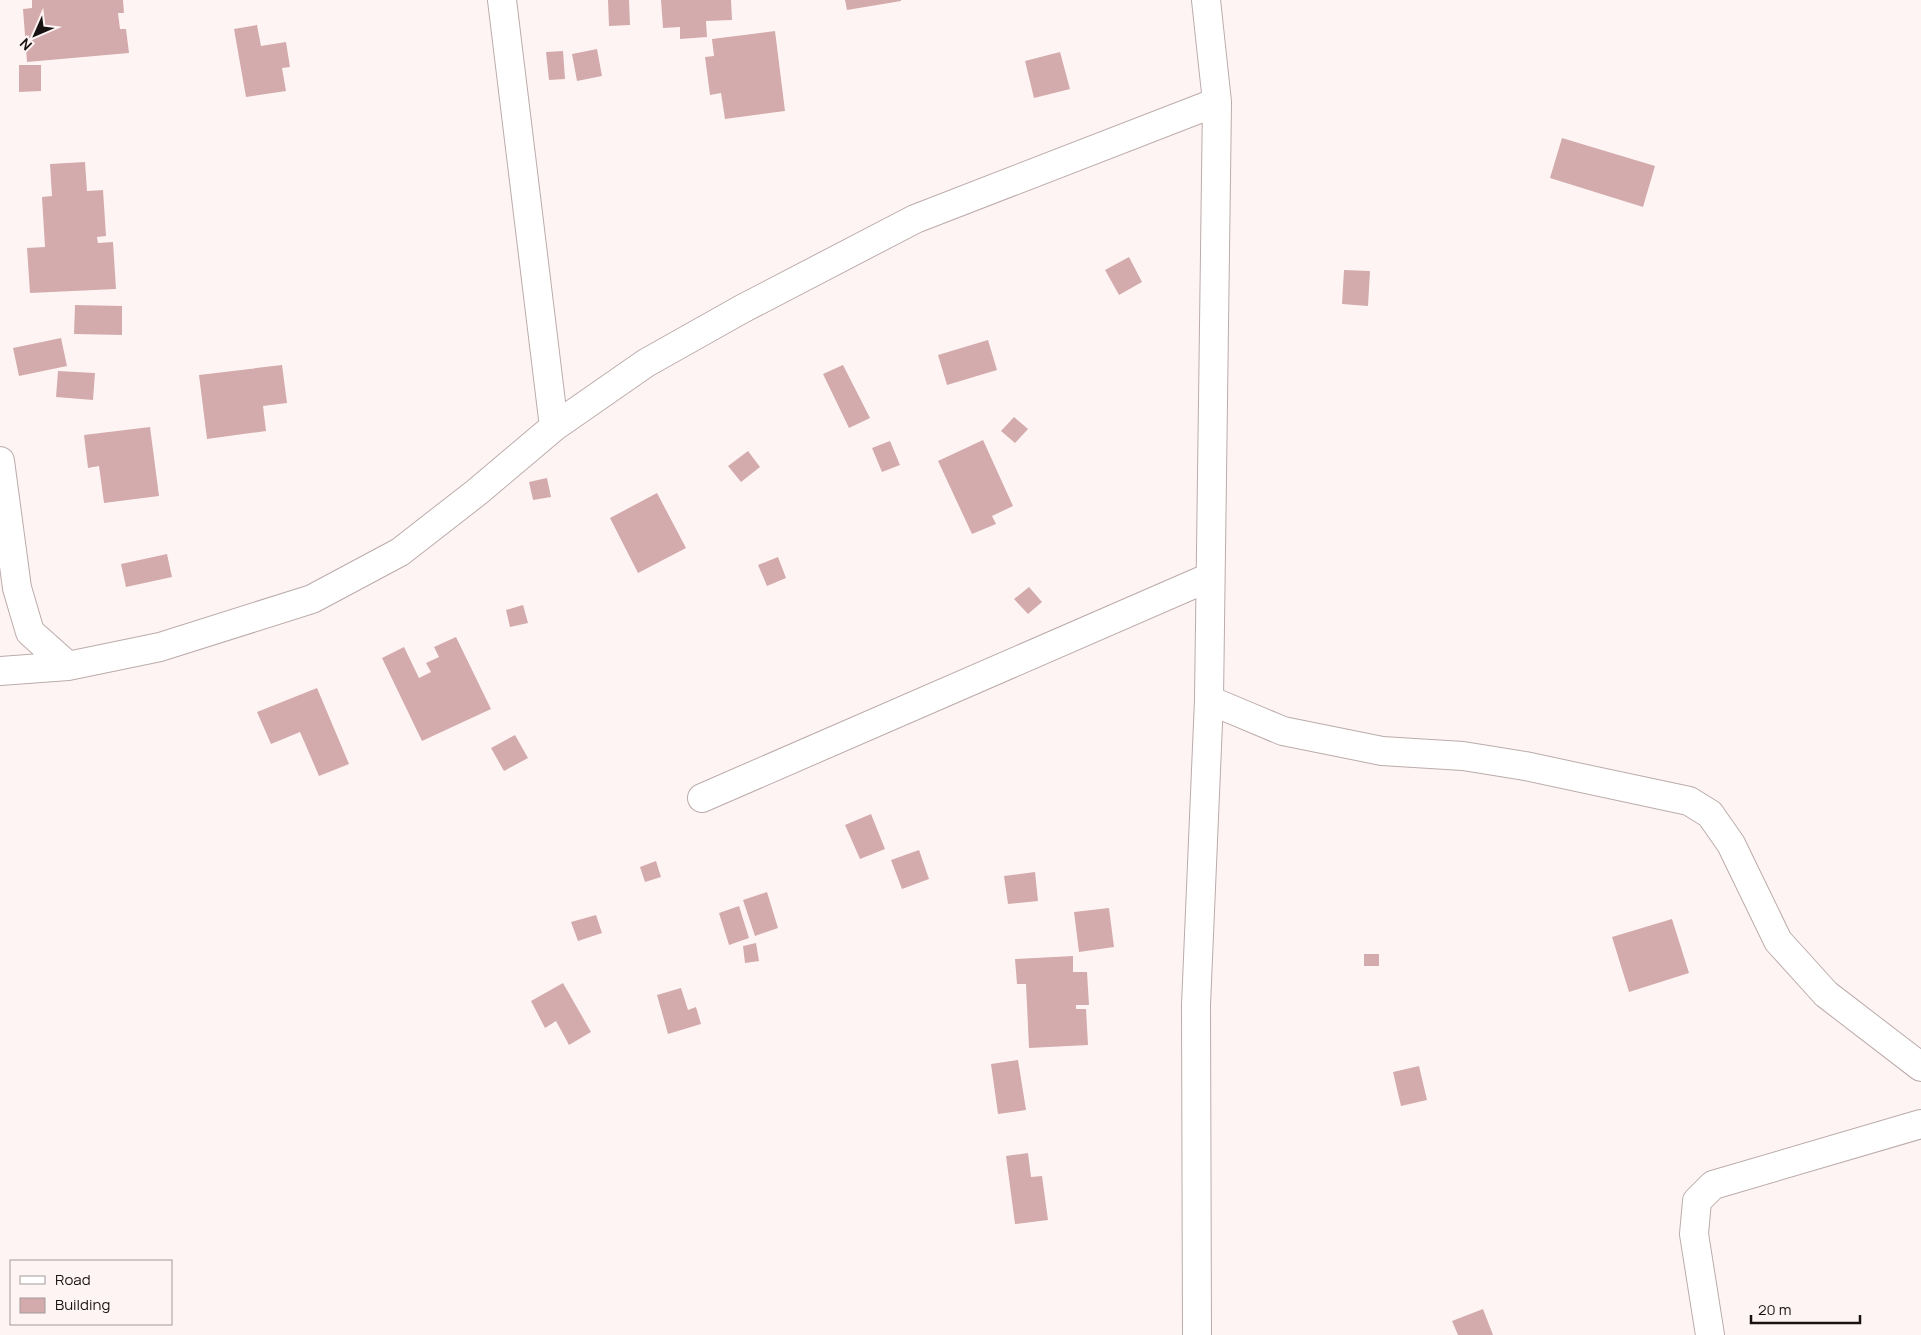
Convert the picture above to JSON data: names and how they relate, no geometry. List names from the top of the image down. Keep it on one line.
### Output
{"legend":["Road","Building"],"scale_bar":"20 m","north":"bottom left"}
